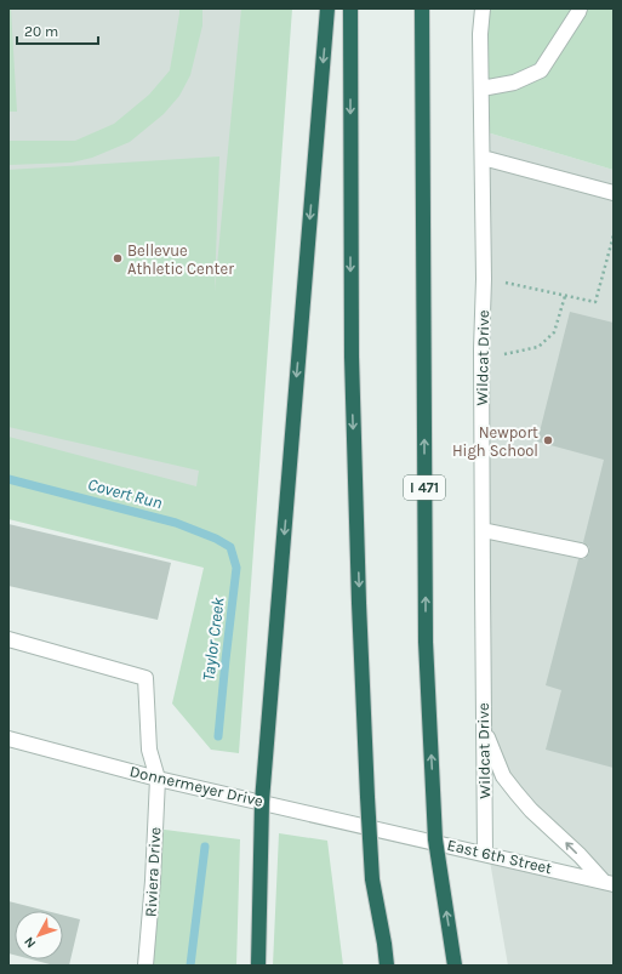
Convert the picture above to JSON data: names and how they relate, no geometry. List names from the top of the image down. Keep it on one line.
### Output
{"streets":{"highway":["I 471"],"street":["Wildcat Drive","Donnermeyer Drive","East 6th Street","Riviera Drive"]},"crossings":[["Wildcat Drive","East 6th Street"],["Donnermeyer Drive","East 6th Street"],["Donnermeyer Drive","Riviera Drive"]],"water":["Covert Run","Taylor Creek"],"places":["Bellevue Athletic Center","Newport High School"],"scale_bar":"20 m","north":"bottom left"}
